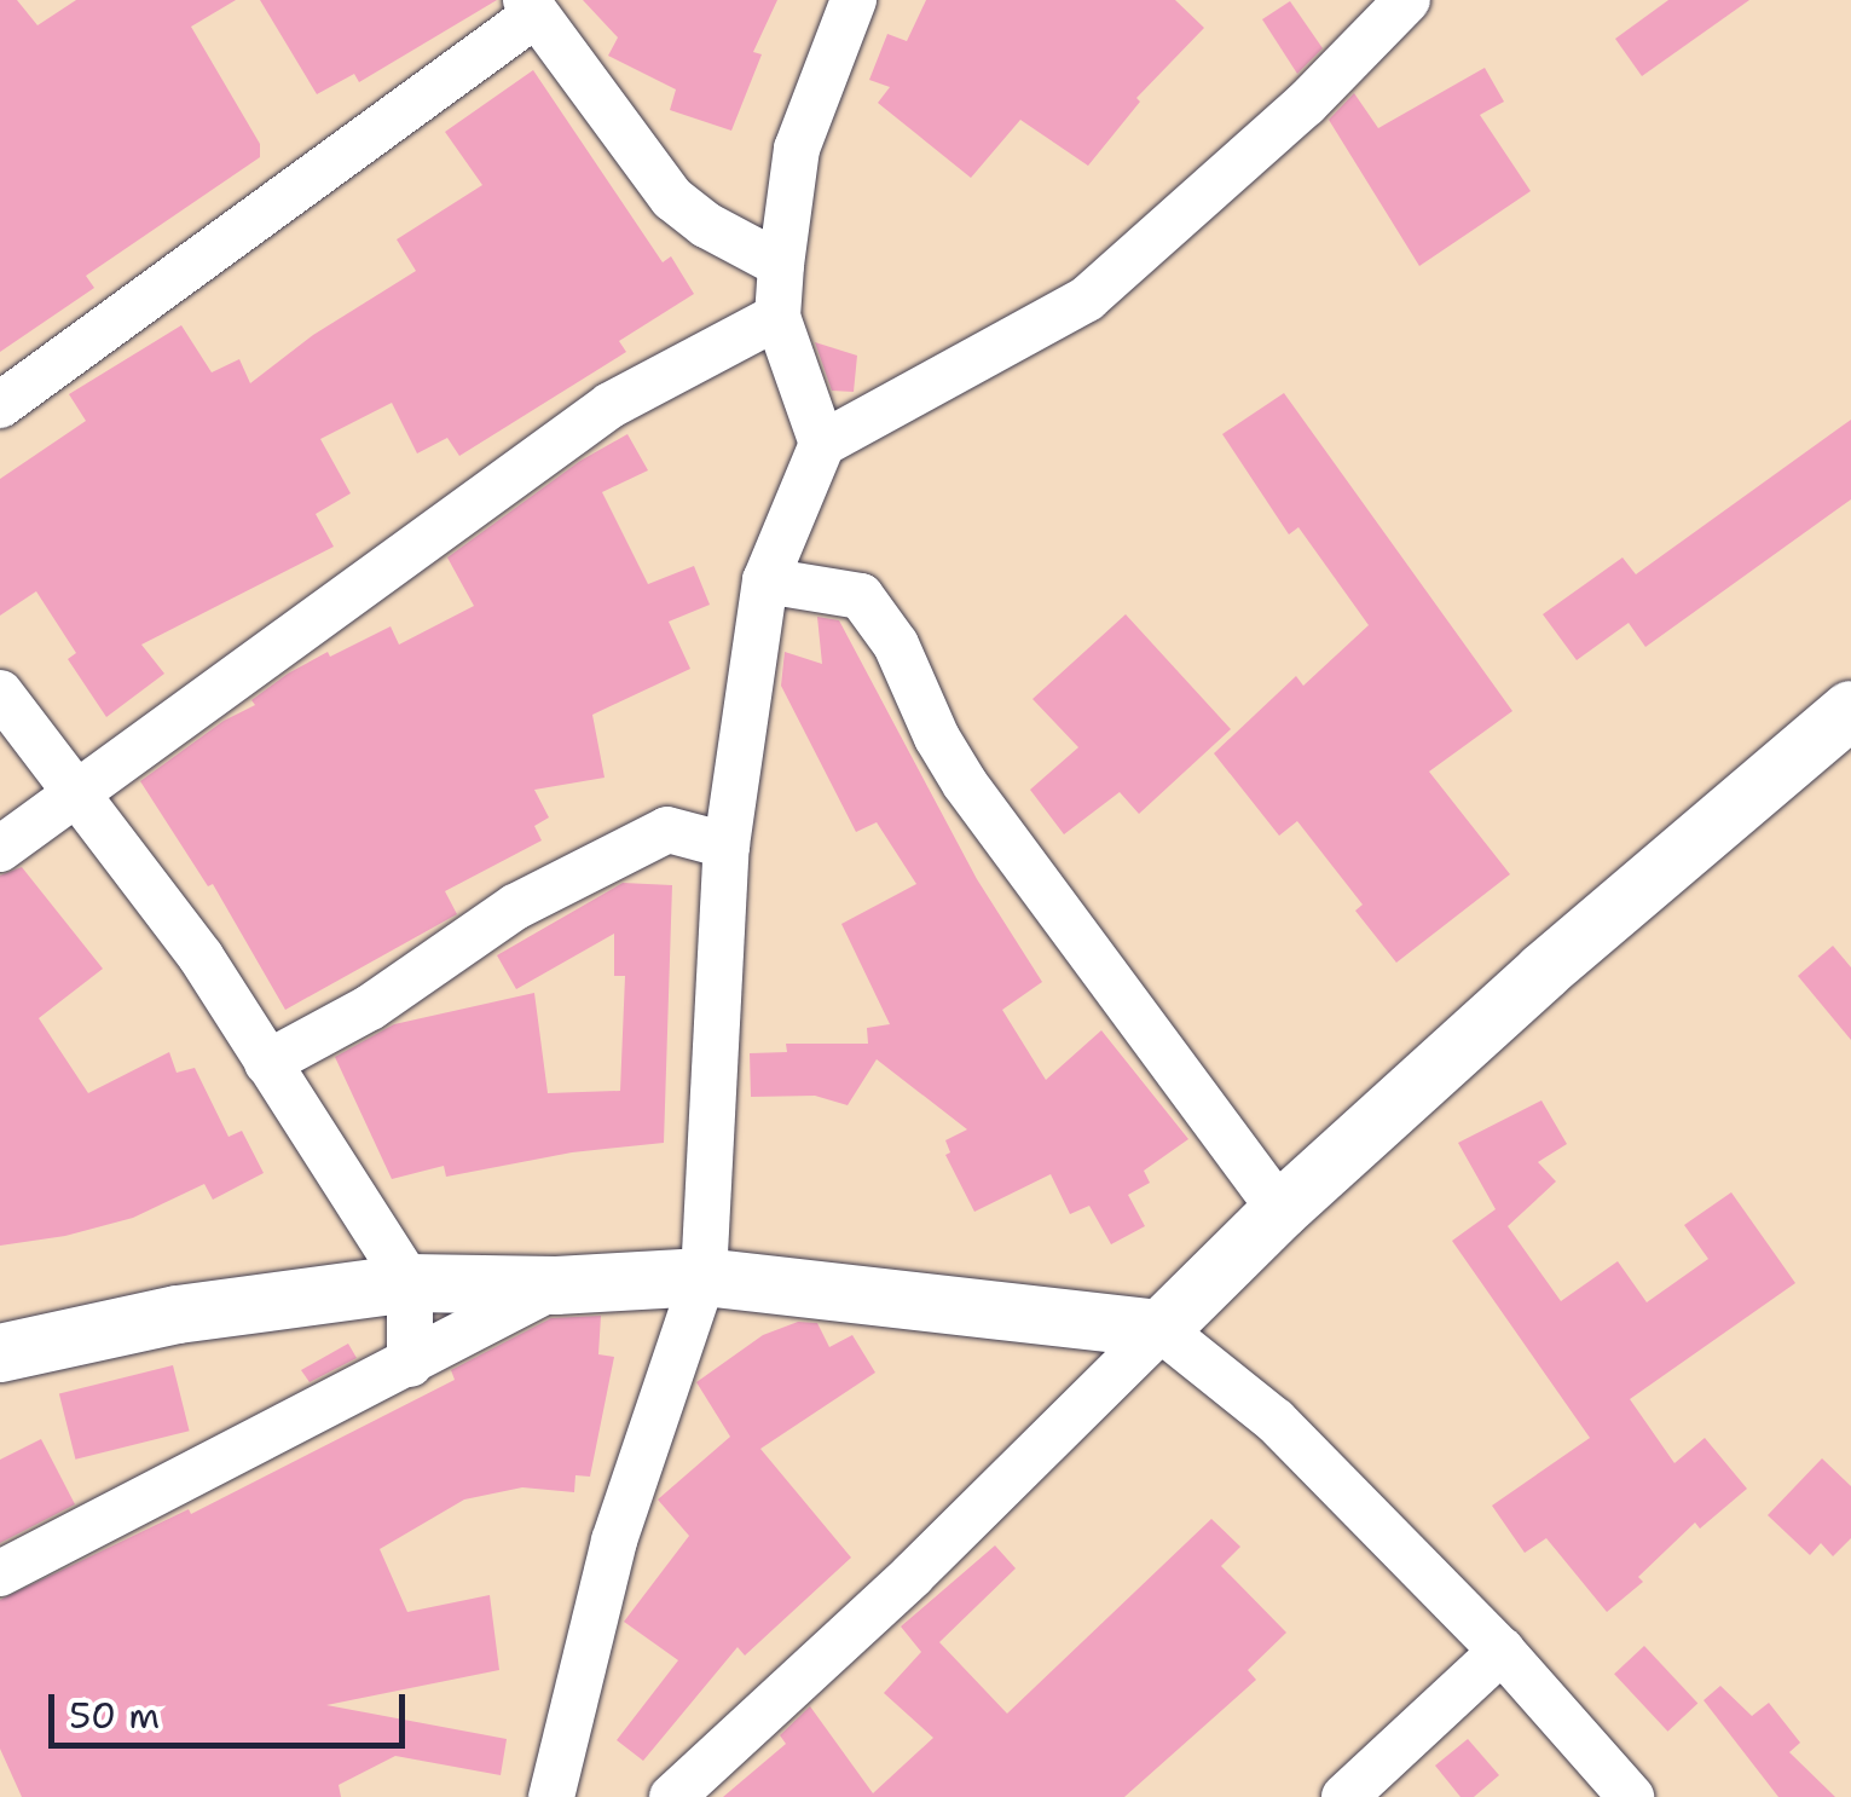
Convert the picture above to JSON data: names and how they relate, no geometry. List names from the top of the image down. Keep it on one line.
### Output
{"scale_bar":"50 m"}
